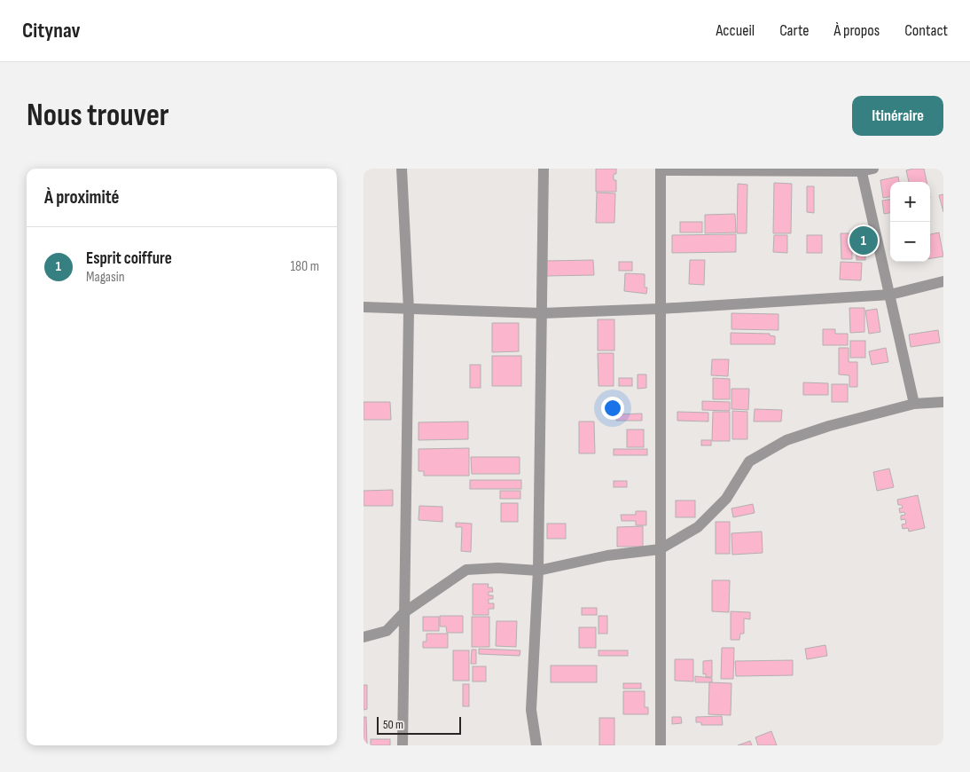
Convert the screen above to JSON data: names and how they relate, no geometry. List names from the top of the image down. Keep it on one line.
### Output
{"scale_bar":"50 m","page":{"header":"Citynav","nav":["Accueil","Carte","À propos","Contact"],"buttons":"Itinéraire","title":"Nous trouver","heading":"À proximité","map_buttons":["+","−"],"pins":"1","list":[{"mark":"1","name":"Esprit coiffure","note":"Magasin","value":"180 m"}],"scale":"50 m"}}
